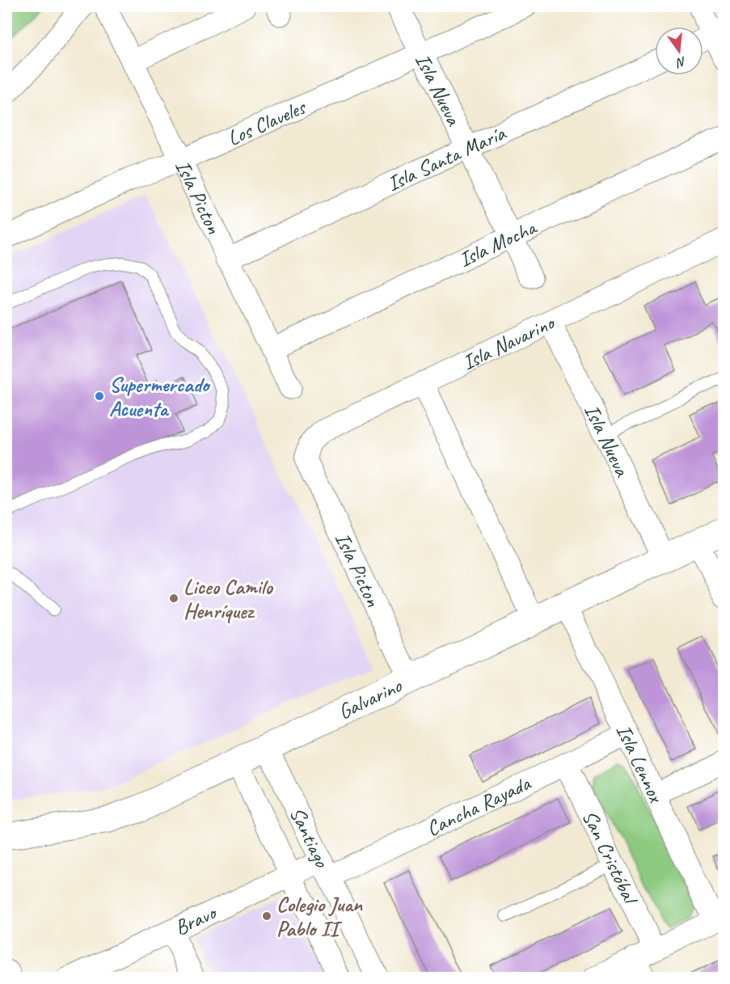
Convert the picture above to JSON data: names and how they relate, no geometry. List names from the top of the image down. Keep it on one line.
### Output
{"streets":{"main road":["Galvarino"],"street":["Isla Nueva","Los Claveles","Isla Santa María","Isla Picton","Isla Mocha","Isla Navarino","Isla Lennox","Cancha Rayada","Santiago","San Cristóbal","Bravo"]},"crossings":[["Isla Nueva","Los Claveles"],["Isla Nueva","Isla Santa María"],["Isla Nueva","Isla Mocha"],["Isla Nueva","Isla Navarino"],["Isla Nueva","Galvarino"],["Los Claveles","Isla Picton"],["Isla Santa María","Isla Picton"],["Isla Picton","Isla Mocha"],["Isla Picton","Isla Navarino"],["Isla Picton","Galvarino"],["Galvarino","Isla Lennox"],["Galvarino","Santiago"],["Isla Lennox","Cancha Rayada"],["Cancha Rayada","Santiago"],["Cancha Rayada","San Cristóbal"],["Cancha Rayada","Bravo"],["Santiago","Bravo"]],"places":["Supermercado Acuenta","Liceo Camilo Henríquez","Colegio Juan Pablo II"],"north":"bottom"}
